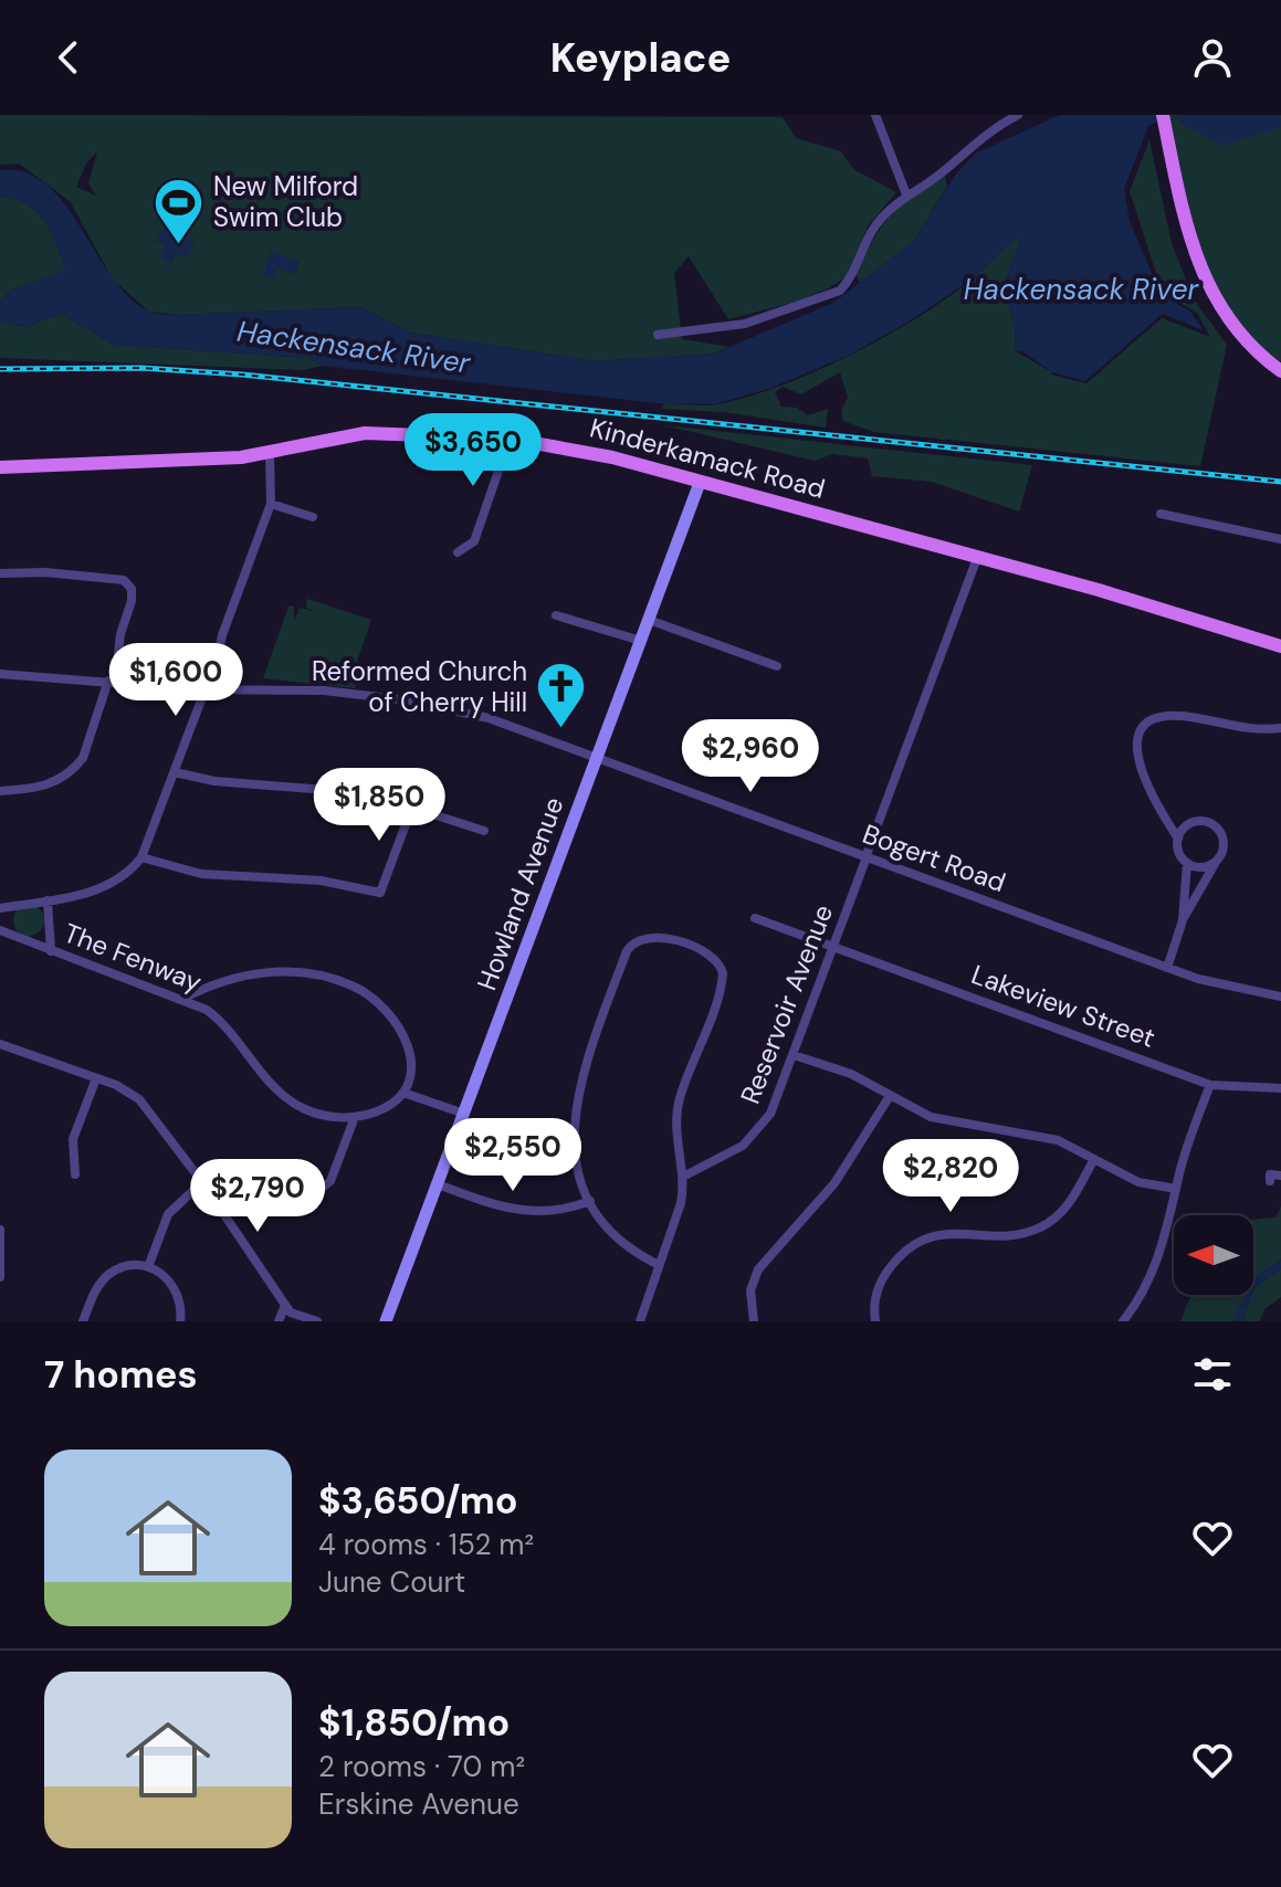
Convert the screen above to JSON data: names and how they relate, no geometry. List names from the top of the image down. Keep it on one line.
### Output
{"streets":{"main road":["Kinderkamack Road"],"street":["Bogert Road","Howland Avenue","The Fenway","Reservoir Avenue","Lakeview Street"]},"crossings":[["Kinderkamack Road","Howland Avenue"],["Kinderkamack Road","Reservoir Avenue"],["Bogert Road","Howland Avenue"],["Bogert Road","Reservoir Avenue"],["Reservoir Avenue","Lakeview Street"]],"water":["Hackensack River"],"places":{"sports":["New Milford Swim Club"],"church":["Reformed Church of Cherry Hill"]},"north":"left","page":{"header":"Keyplace","price":["$3,650","$1,600","$2,960","$1,850","$2,550","$2,820","$2,790"],"heading":"7 homes","list":[{"name":"$3,650/mo","note":"4 rooms · 152 m² · June Court"},{"name":"$1,850/mo","note":"2 rooms · 70 m² · Erskine Avenue"}]}}
